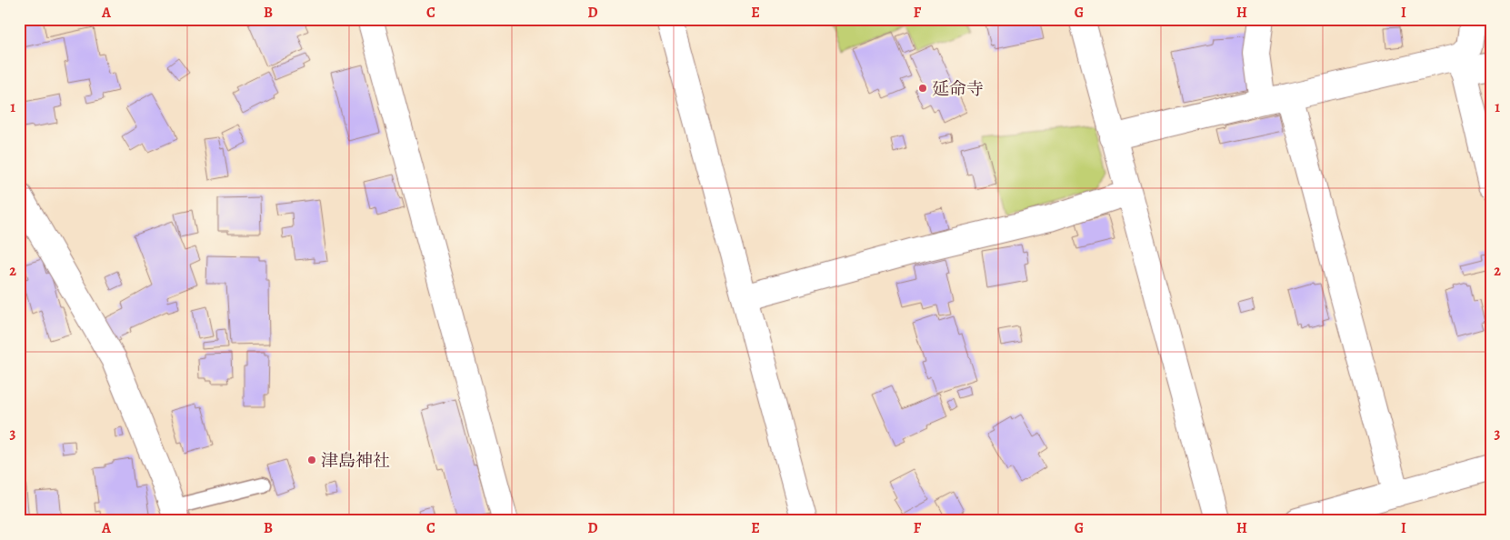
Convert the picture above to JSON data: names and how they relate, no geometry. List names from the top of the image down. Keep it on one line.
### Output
{"places":["延命寺","津島神社"],"grid":{"columns":["A","B","C","D","E","F","G","H","I"],"rows":["1","2","3"]}}
